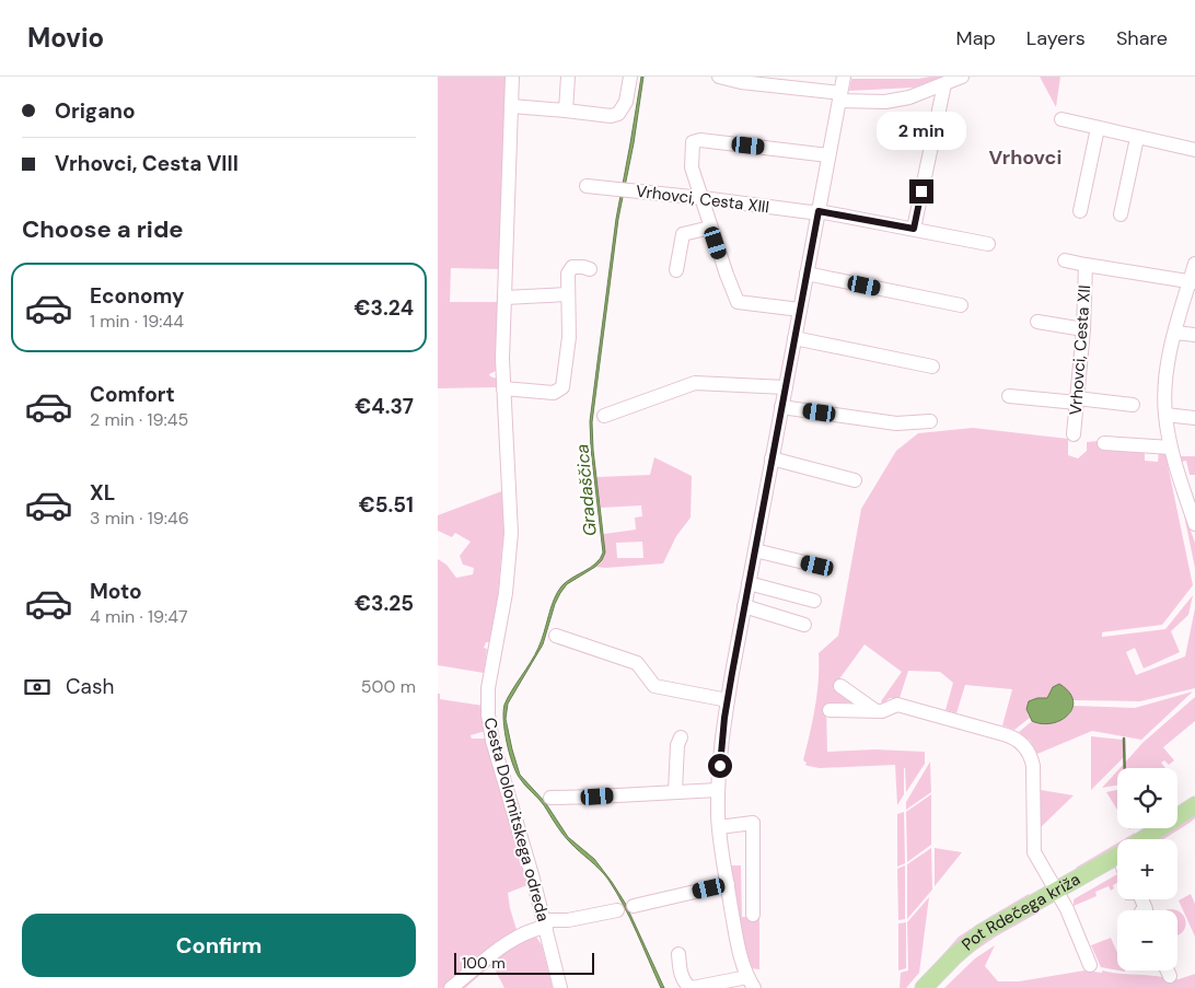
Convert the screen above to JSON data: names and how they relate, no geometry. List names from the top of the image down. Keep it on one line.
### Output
{"streets":{"main road":["Pot Rdečega križa"],"street":["Vrhovci, Cesta XIII","Vrhovci, Cesta XII","Cesta Dolomitskega odreda"]},"districts":["Vrhovci"],"water":["Gradaščica"],"scale_bar":"100 m","page":{"header":"Movio","nav":["Map","Layers","Share"],"banner":["Origano","Vrhovci, Cesta VIII"],"bubble":"2 min","heading":"Choose a ride","list":[{"name":"Economy","note":"1 min · 19:44","value":"€3.24"},{"name":"Comfort","note":"2 min · 19:45","value":"€4.37"},{"name":"XL","note":"3 min · 19:46","value":"€5.51"},{"name":"Moto","note":"4 min · 19:47","value":"€3.25"}],"pay":["Cash","500 m"],"map_buttons":["+","−"],"buttons":"Confirm","scale":"100 m"}}
